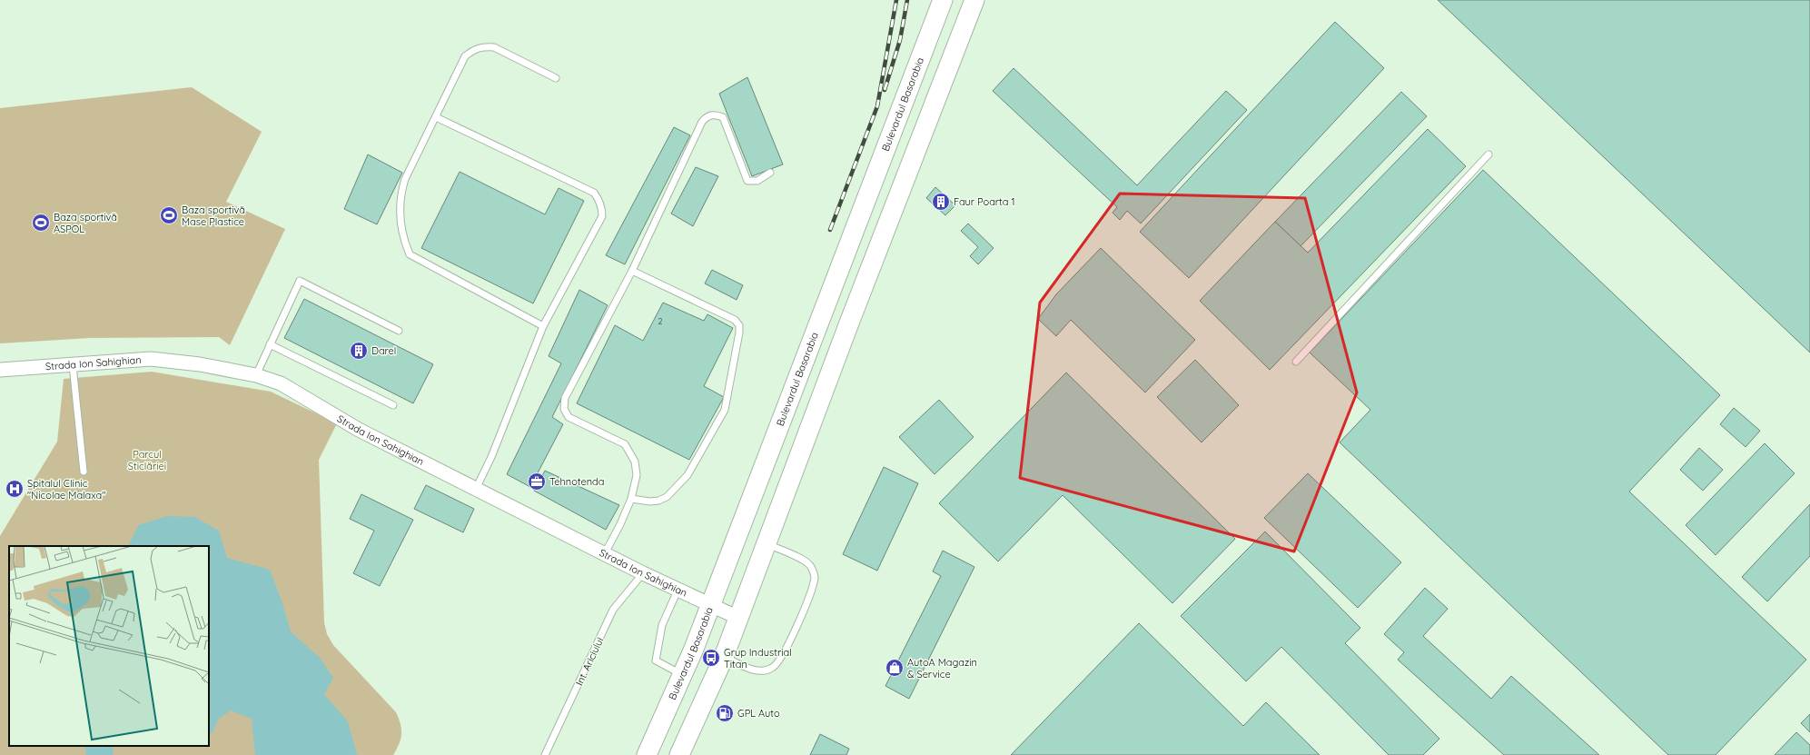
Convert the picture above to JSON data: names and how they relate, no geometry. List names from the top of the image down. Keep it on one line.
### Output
{"streets":{"main road":["Bulevardul Basarabia"],"street":["Strada Ion Sahighian"],"lane":["Int. Ariciului"]},"crossings":[["Bulevardul Basarabia","Strada Ion Sahighian"],["Strada Ion Sahighian","Int. Ariciului"]],"parks":["Parcul Sticlăriei"],"places":{"building":["Faur Poarta 1","Darel"],"sports":["Baza sportivă Mase Plastice","Baza sportivă ASPOL"],"office":["Tehnotenda"],"hospital":["Spitalul Clinic \"Nicolae Malaxa\""],"bus stop":["Grup Industrial Titan"],"shop":["AutoA Magazin & Service"],"fuel station":["GPL Auto"]},"house_numbers":["2"]}
